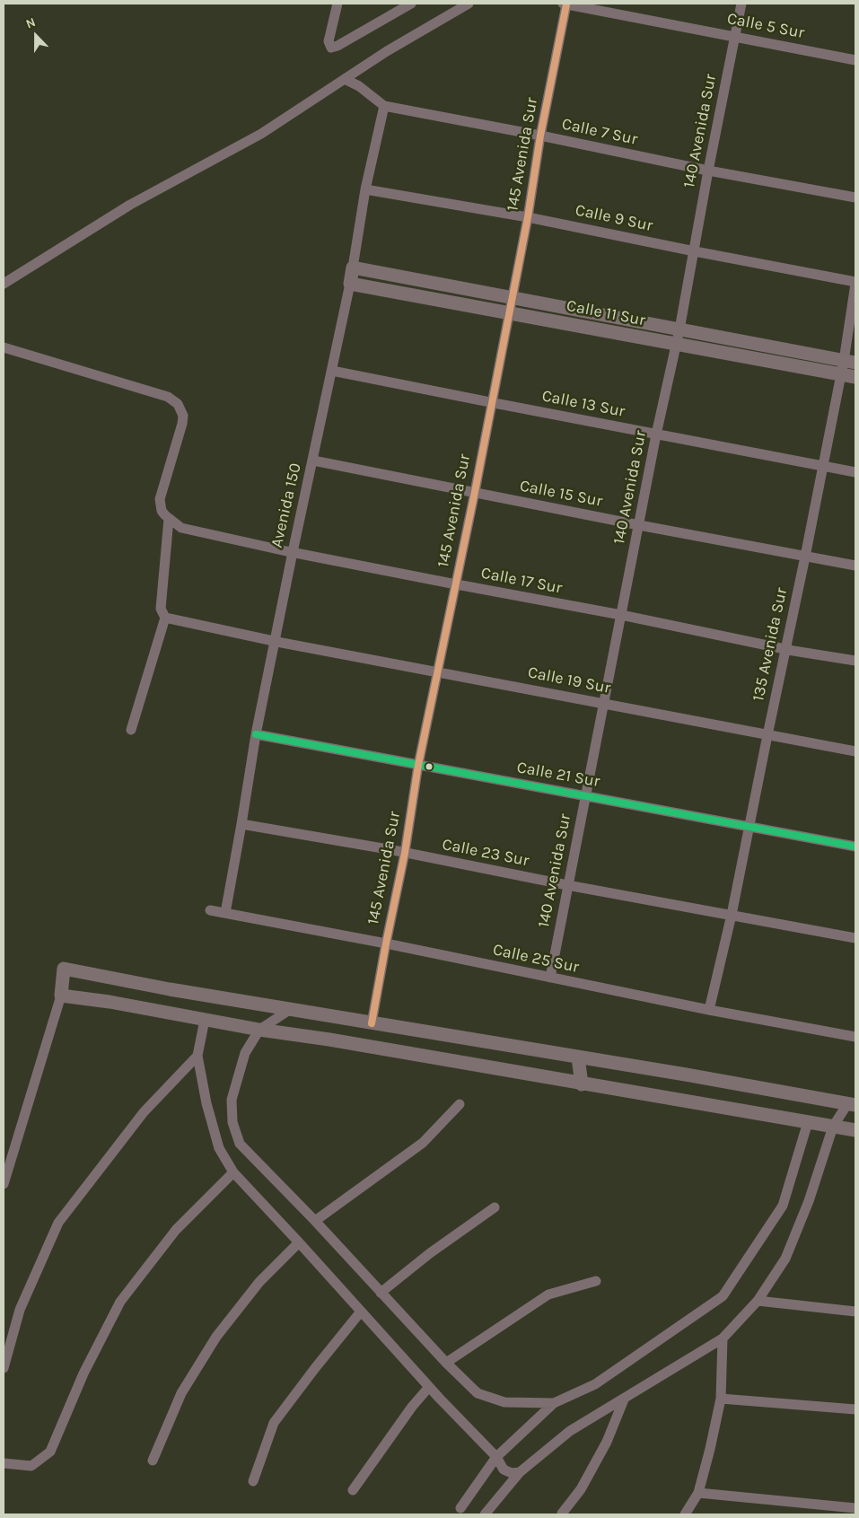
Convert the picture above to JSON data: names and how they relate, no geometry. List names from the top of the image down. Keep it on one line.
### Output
{"streets":{"main road":["Calle 11 Sur","Avenida 150"],"street":["Calle 5 Sur","140 Avenida Sur","Calle 7 Sur","145 Avenida Sur","Calle 9 Sur","Calle 13 Sur","Calle 15 Sur","Calle 17 Sur","135 Avenida Sur","Calle 19 Sur","Calle 21 Sur","Calle 23 Sur","Calle 25 Sur"]},"crossings":[["Calle 5 Sur","140 Avenida Sur"],["Calle 5 Sur","145 Avenida Sur"],["140 Avenida Sur","Calle 7 Sur"],["140 Avenida Sur","Calle 9 Sur"],["140 Avenida Sur","Calle 11 Sur"],["140 Avenida Sur","Calle 13 Sur"],["140 Avenida Sur","Calle 15 Sur"],["140 Avenida Sur","Calle 17 Sur"],["140 Avenida Sur","Calle 19 Sur"],["140 Avenida Sur","Calle 21 Sur"],["140 Avenida Sur","Calle 23 Sur"],["140 Avenida Sur","Calle 25 Sur"],["Calle 7 Sur","145 Avenida Sur"],["Calle 7 Sur","Avenida 150"],["145 Avenida Sur","Calle 9 Sur"],["145 Avenida Sur","Calle 11 Sur"],["145 Avenida Sur","Calle 13 Sur"],["145 Avenida Sur","Calle 15 Sur"],["145 Avenida Sur","Calle 17 Sur"],["145 Avenida Sur","Calle 19 Sur"],["145 Avenida Sur","Calle 21 Sur"],["145 Avenida Sur","Calle 23 Sur"],["145 Avenida Sur","Calle 25 Sur"],["Calle 9 Sur","Avenida 150"],["Calle 9 Sur","135 Avenida Sur"],["Calle 11 Sur","Avenida 150"],["Calle 11 Sur","135 Avenida Sur"],["Calle 13 Sur","Avenida 150"],["Calle 13 Sur","135 Avenida Sur"],["Calle 15 Sur","Avenida 150"],["Calle 15 Sur","135 Avenida Sur"],["Avenida 150","Calle 17 Sur"],["Avenida 150","Calle 19 Sur"],["Avenida 150","Calle 21 Sur"],["Avenida 150","Calle 23 Sur"],["Avenida 150","Calle 25 Sur"],["Calle 17 Sur","135 Avenida Sur"],["135 Avenida Sur","Calle 19 Sur"],["135 Avenida Sur","Calle 21 Sur"],["135 Avenida Sur","Calle 23 Sur"],["135 Avenida Sur","Calle 25 Sur"]],"north":"top"}
